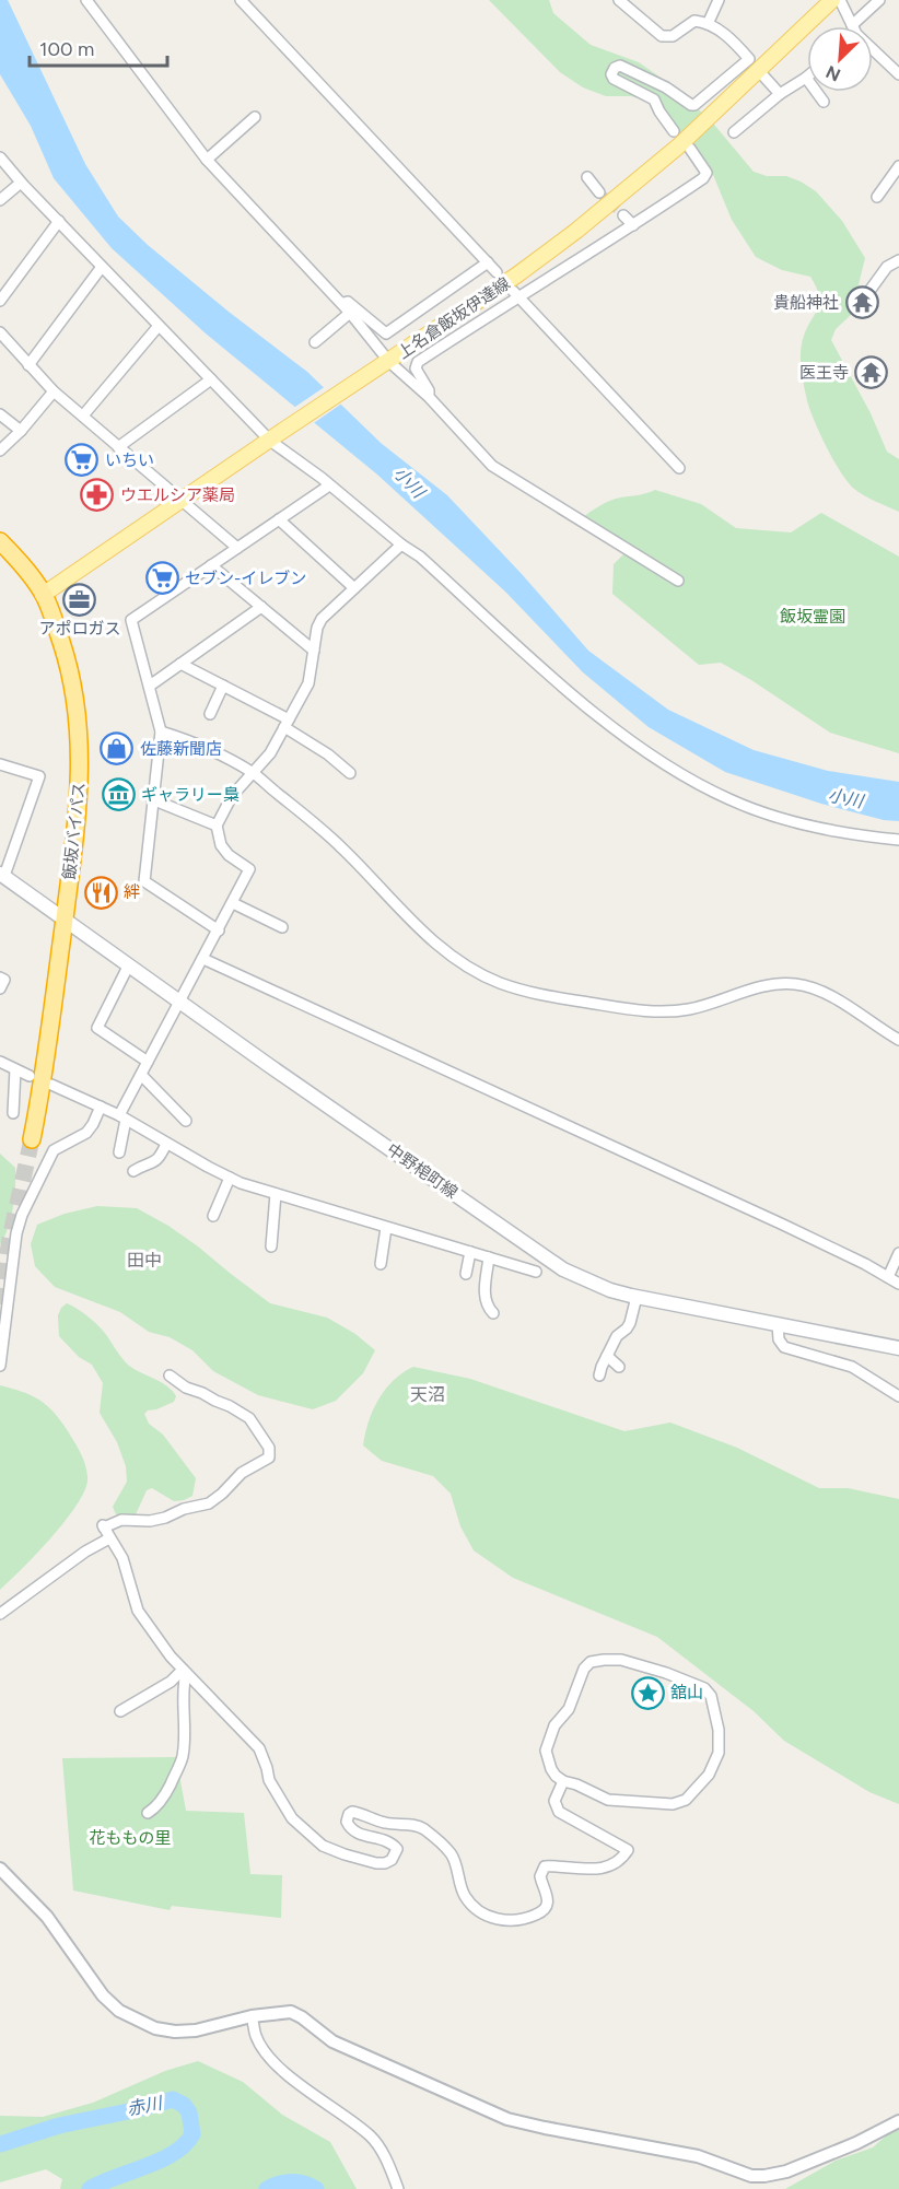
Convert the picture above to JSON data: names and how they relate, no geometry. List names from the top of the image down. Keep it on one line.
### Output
{"streets":{"highway":["飯坂バイパス"],"main road":["上名倉飯坂伊達線","中野梍町線"]},"crossings":[["上名倉飯坂伊達線","飯坂バイパス"],["飯坂バイパス","中野梍町線"]],"districts":["田中","天沼"],"water":["小川","赤川"],"parks":["飯坂霊園","花ももの里"],"places":{"temple":["貴船神社","医王寺"],"supermarket":["いちい","セブン-イレブン"],"pharmacy":["ウエルシア薬局"],"office":["アポロガス"],"shop":["佐藤新聞店"],"museum":["ギャラリー梟"],"restaurant":["絆"],"place":["舘山"]},"scale_bar":"100 m","north":"bottom left"}
